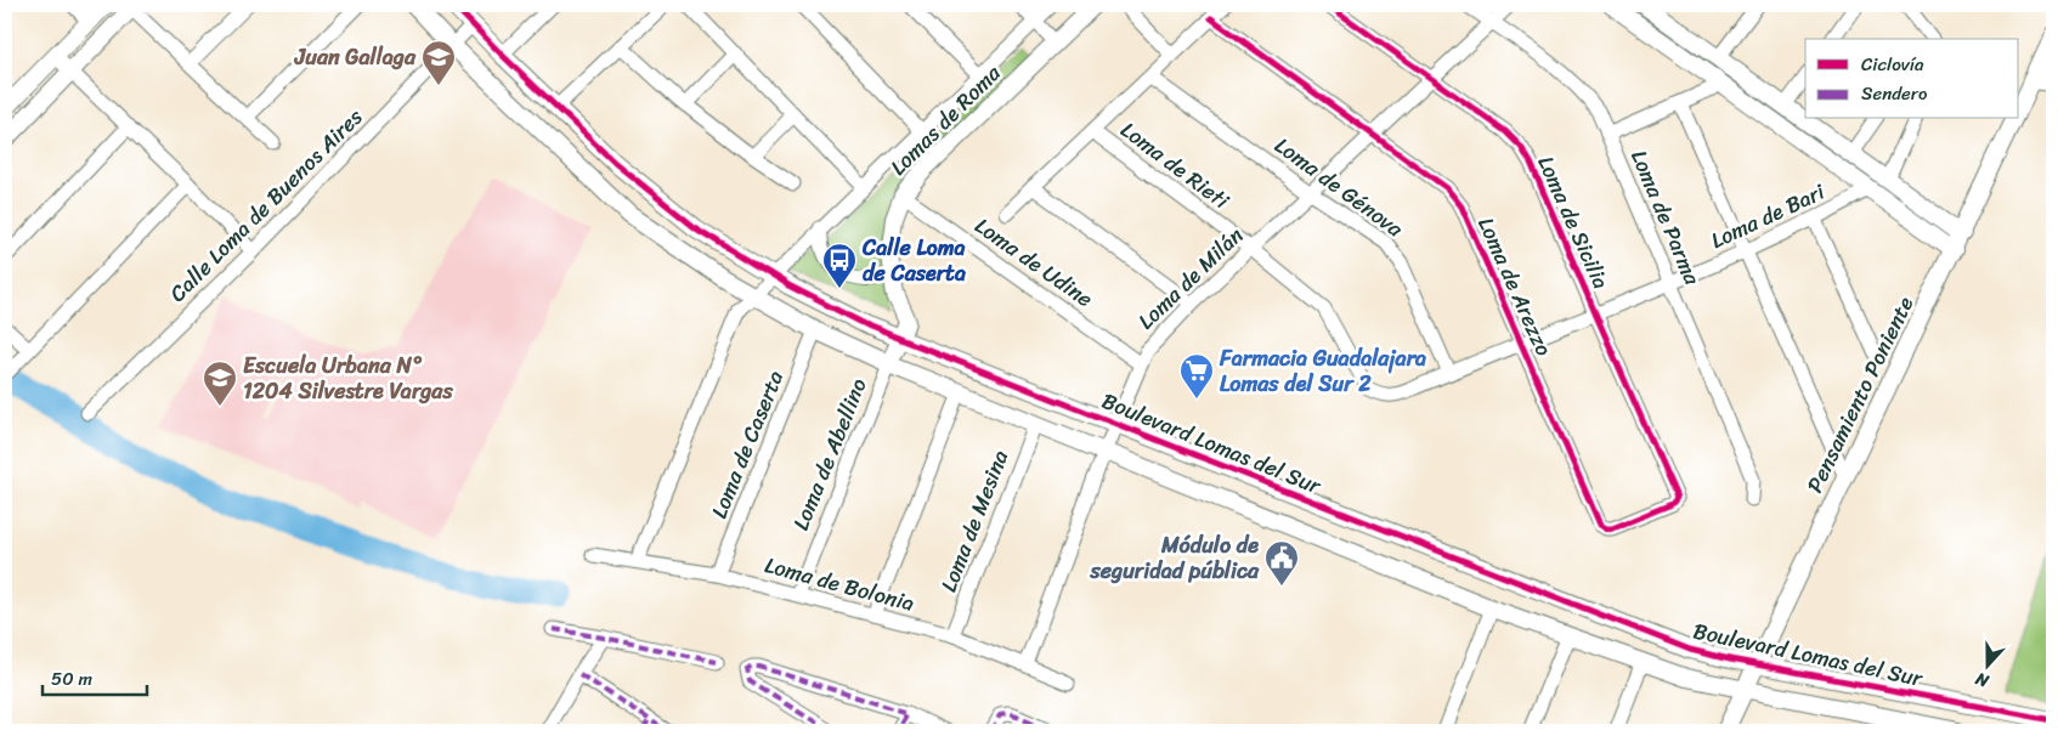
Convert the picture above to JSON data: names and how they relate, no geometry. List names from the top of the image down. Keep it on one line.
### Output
{"streets":{"street":["Lomas de Roma","Loma de Rieti","Loma de Génova","Calle Loma de Buenos Aires","Loma de Bari","Loma de Parma","Loma de Sicilia","Loma de Udine","Loma de Milán","Loma de Arezzo","Pensamiento Poniente","Boulevard Lomas del Sur","Loma de Caserta","Loma de Abellino","Loma de Mesina","Loma de Bolonia"]},"crossings":[["Lomas de Roma","Loma de Udine"],["Lomas de Roma","Boulevard Lomas del Sur"],["Lomas de Roma","Loma de Abellino"],["Lomas de Roma","Loma de Bolonia"],["Loma de Rieti","Loma de Bari"],["Loma de Rieti","Loma de Milán"],["Loma de Génova","Loma de Bari"],["Loma de Génova","Loma de Milán"],["Calle Loma de Buenos Aires","Boulevard Lomas del Sur"],["Loma de Bari","Loma de Parma"],["Loma de Bari","Loma de Sicilia"],["Loma de Bari","Loma de Arezzo"],["Loma de Parma","Loma de Milán"],["Loma de Sicilia","Loma de Milán"],["Loma de Sicilia","Loma de Arezzo"],["Loma de Udine","Loma de Milán"],["Loma de Milán","Loma de Arezzo"],["Loma de Milán","Boulevard Lomas del Sur"],["Loma de Milán","Loma de Bolonia"],["Pensamiento Poniente","Boulevard Lomas del Sur"],["Boulevard Lomas del Sur","Loma de Caserta"],["Boulevard Lomas del Sur","Loma de Abellino"],["Boulevard Lomas del Sur","Loma de Mesina"],["Loma de Caserta","Loma de Bolonia"],["Loma de Abellino","Loma de Bolonia"],["Loma de Mesina","Loma de Bolonia"]],"places":{"school or university":["Juan Gallaga","Escuela Urbana N° 1204 Silvestre Vargas"],"bus stop":["Calle Loma de Caserta"],"supermarket":["Farmacia Guadalajara Lomas del Sur 2"],"public building":["Módulo de seguridad pública"]},"legend":["Ciclovía","Sendero"],"scale_bar":"50 m","north":"bottom"}
